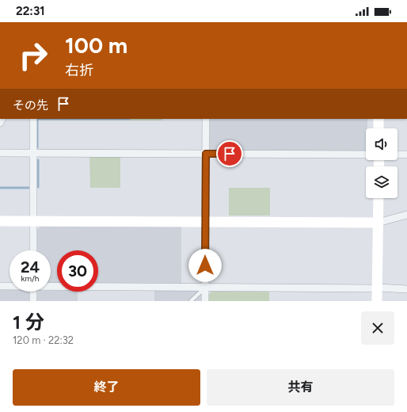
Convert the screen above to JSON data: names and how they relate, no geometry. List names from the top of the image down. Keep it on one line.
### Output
{"page":{"status":"22:31","turn":["100 m","右折"],"then":"その先","speed":"24 km/h","limit":"30","heading":["1 分","120 m · 22:32"],"buttons":["終了","共有"]}}
